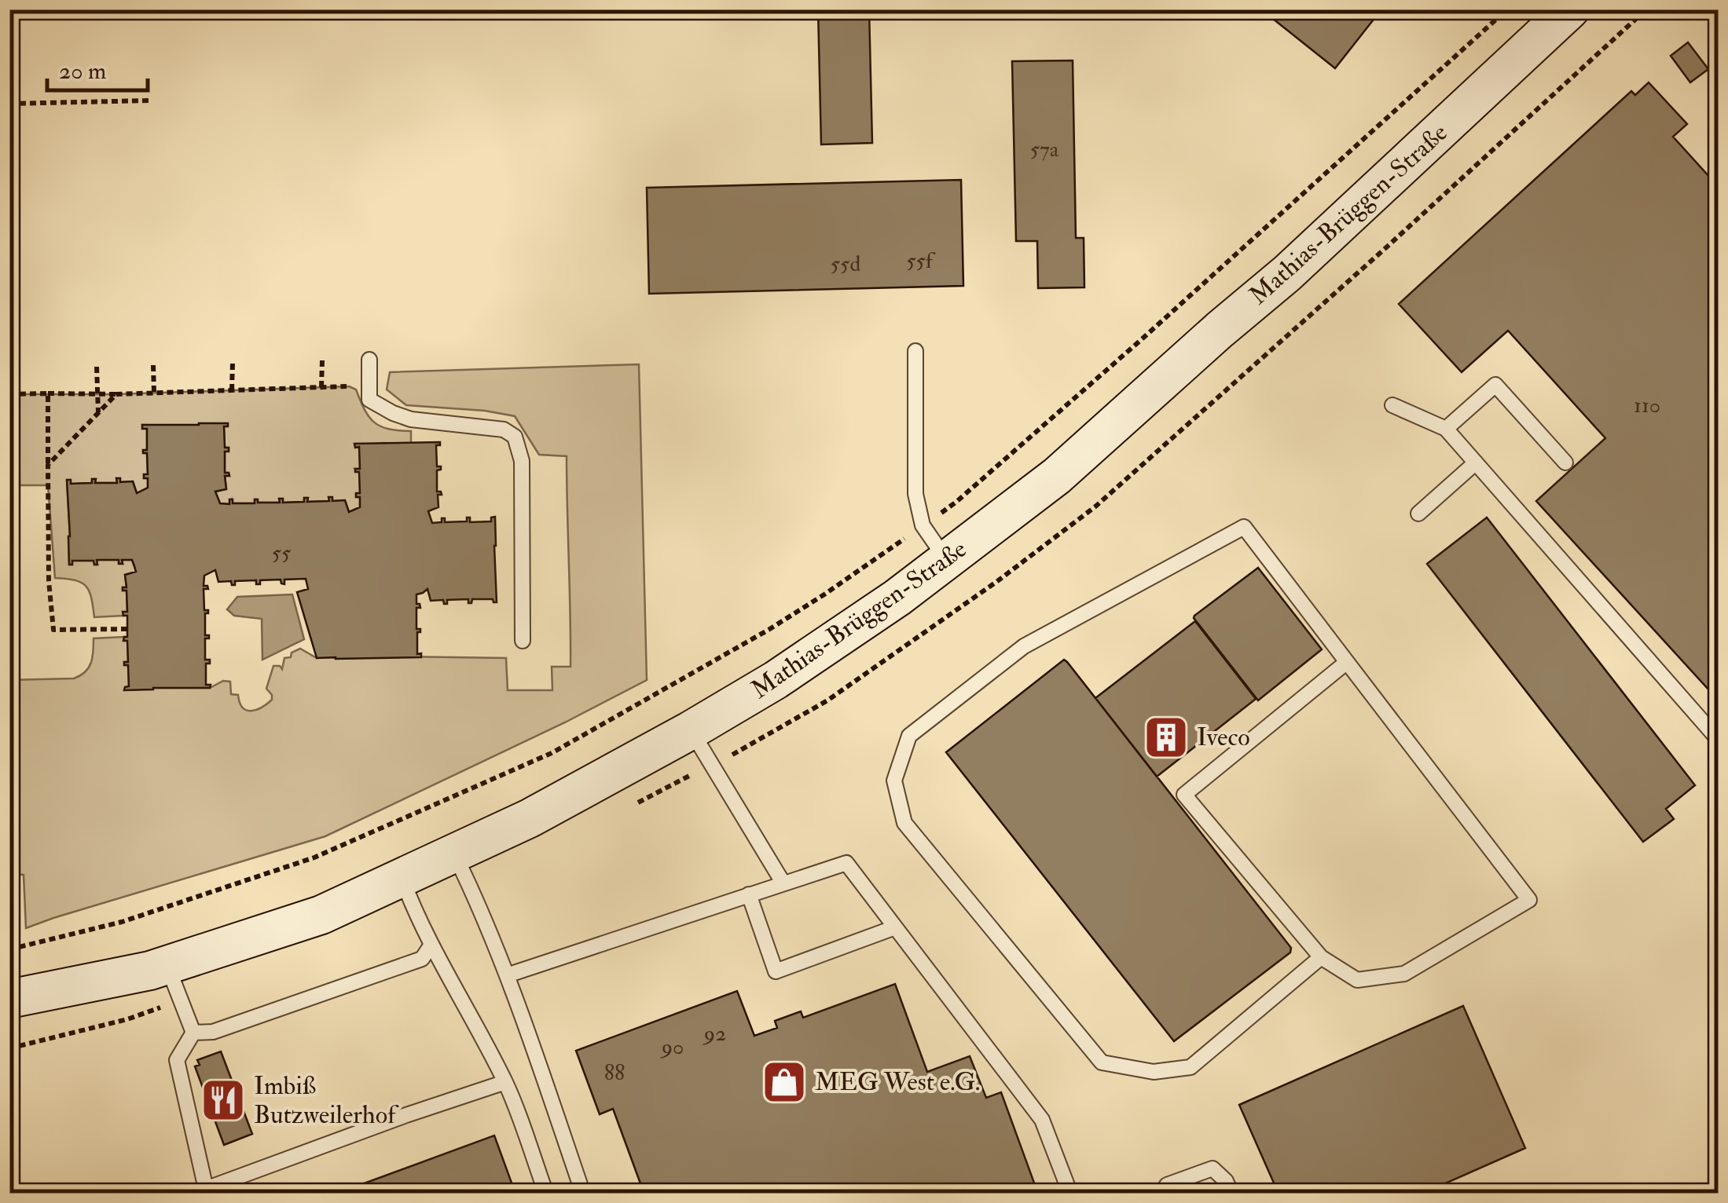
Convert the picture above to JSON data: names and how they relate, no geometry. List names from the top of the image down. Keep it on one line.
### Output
{"streets":{"street":["Mathias-Brüggen-Straße"]},"places":{"building":["Iveco"],"shop":["MEG West e.G."],"restaurant":["Imbiß Butzweilerhof"]},"house_numbers":["57a","55f","55d","110","55","92","90","88"],"scale_bar":"20 m"}
